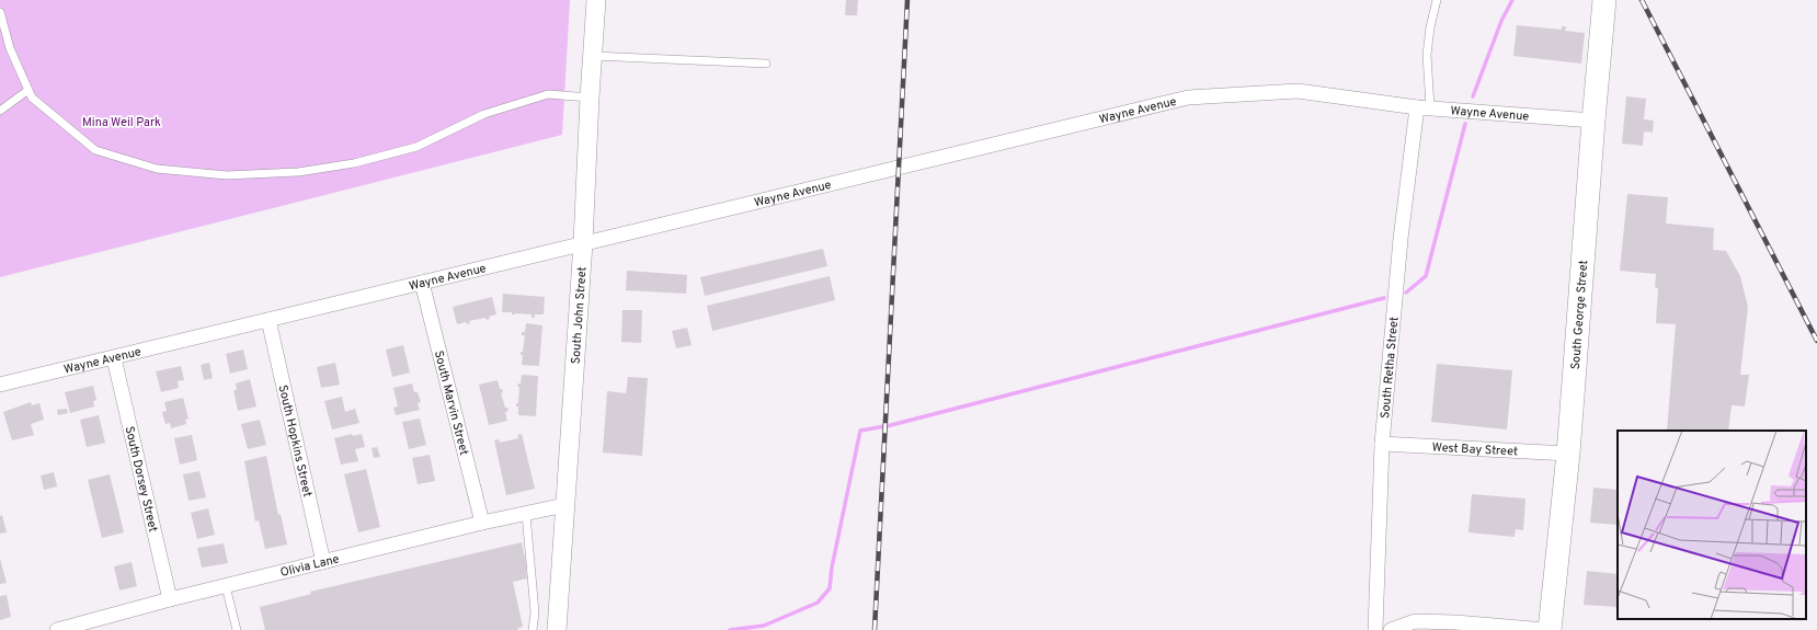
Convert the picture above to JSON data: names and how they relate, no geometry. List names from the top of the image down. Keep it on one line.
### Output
{"streets":{"main road":["South George Street"],"street":["Wayne Avenue","South John Street","South Retha Street","South Marvin Street","South Hopkins Street","West Bay Street","South Dorsey Street","Olivia Lane"]},"crossings":[["Wayne Avenue","South John Street"],["Wayne Avenue","South George Street"],["Wayne Avenue","South Retha Street"],["Wayne Avenue","South Marvin Street"],["Wayne Avenue","South Hopkins Street"],["Wayne Avenue","South Dorsey Street"],["South John Street","Olivia Lane"],["South George Street","West Bay Street"],["South Retha Street","West Bay Street"],["South Marvin Street","Olivia Lane"],["South Hopkins Street","Olivia Lane"],["South Dorsey Street","Olivia Lane"]],"parks":["Mina Weil Park"]}
